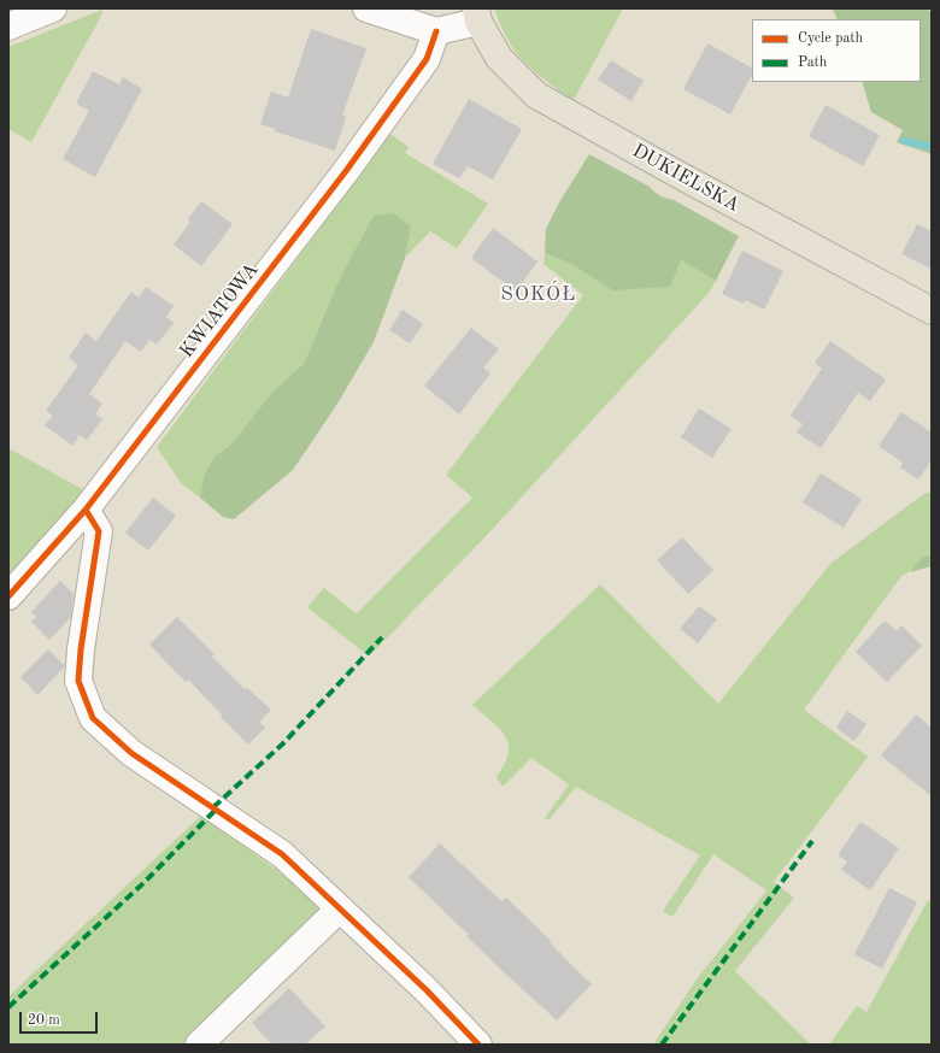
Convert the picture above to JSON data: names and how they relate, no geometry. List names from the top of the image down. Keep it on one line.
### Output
{"streets":{"main road":["DUKIELSKA"],"street":["KWIATOWA"]},"districts":["SOKÓŁ"],"legend":["Cycle path","Path"],"scale_bar":"20 m"}
